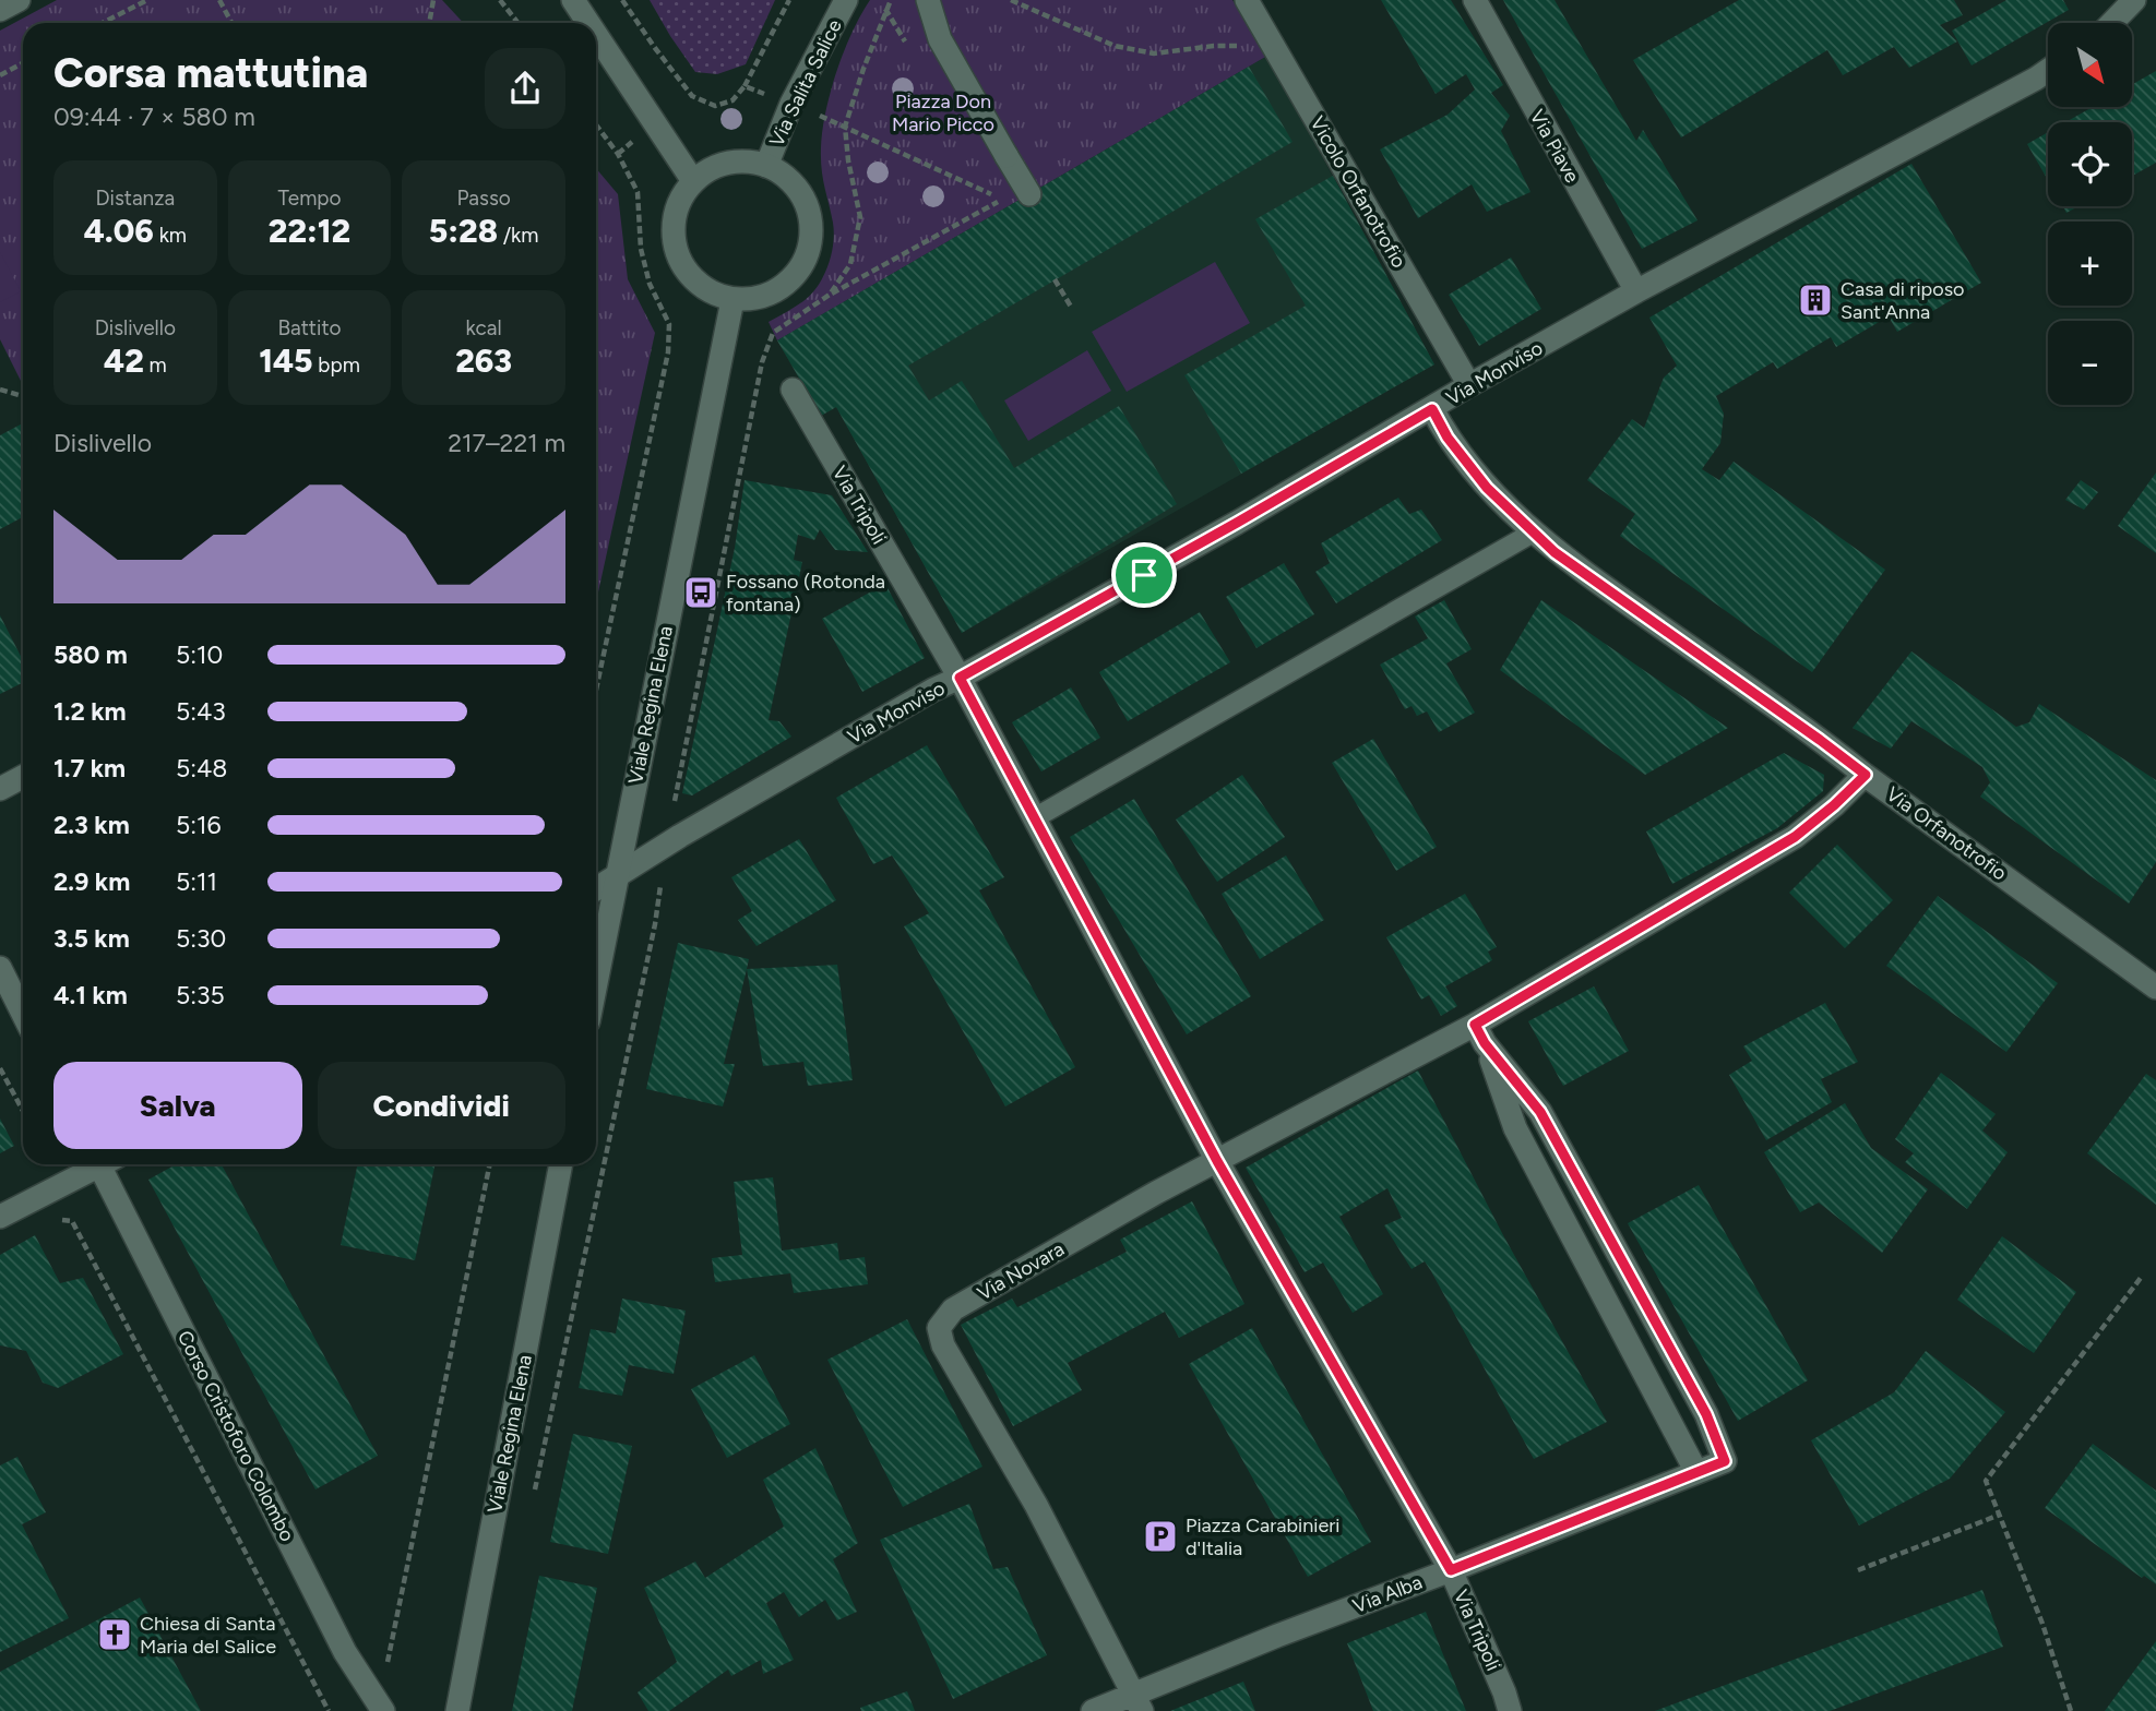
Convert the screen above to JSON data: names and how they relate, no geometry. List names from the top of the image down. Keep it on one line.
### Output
{"streets":{"street":["Via Salita Salice","Via Piave","Vicolo Orfanotrofio","Via Monviso","Via Tripoli","Viale Regina Elena","Via Orfanotrofio","Via Novara","Corso Cristoforo Colombo","Via Alba"]},"crossings":[["Via Salita Salice","Viale Regina Elena"],["Via Piave","Via Monviso"],["Vicolo Orfanotrofio","Via Monviso"],["Via Monviso","Via Tripoli"],["Via Monviso","Viale Regina Elena"],["Via Monviso","Via Orfanotrofio"],["Via Tripoli","Via Novara"],["Via Tripoli","Via Alba"],["Via Orfanotrofio","Via Novara"],["Via Novara","Via Alba"]],"parks":["Piazza Don Mario Picco"],"places":{"building":["Casa di riposo Sant'Anna"],"bus stop":["Fossano (Rotonda fontana)"],"parking":["Piazza Carabinieri d'Italia"],"church":["Chiesa di Santa Maria del Salice"]},"north":"bottom right","page":{"map_buttons":["+","−"],"heading":["Corsa mattutina","09:44 · 7 × 580 m"],"stats":[["Distanza","4.06 km"],["Tempo","22:12"],["Passo","5:28 /km"],["Dislivello","42 m"],["Battito","145 bpm"],["kcal","263"]],"chart":["Dislivello","217–221 m"],"list":[{"name":"580 m","note":"5:10"},{"name":"1.2 km","note":"5:43"},{"name":"1.7 km","note":"5:48"},{"name":"2.3 km","note":"5:16"},{"name":"2.9 km","note":"5:11"},{"name":"3.5 km","note":"5:30"},{"name":"4.1 km","note":"5:35"}],"buttons":["Salva","Condividi"]}}
